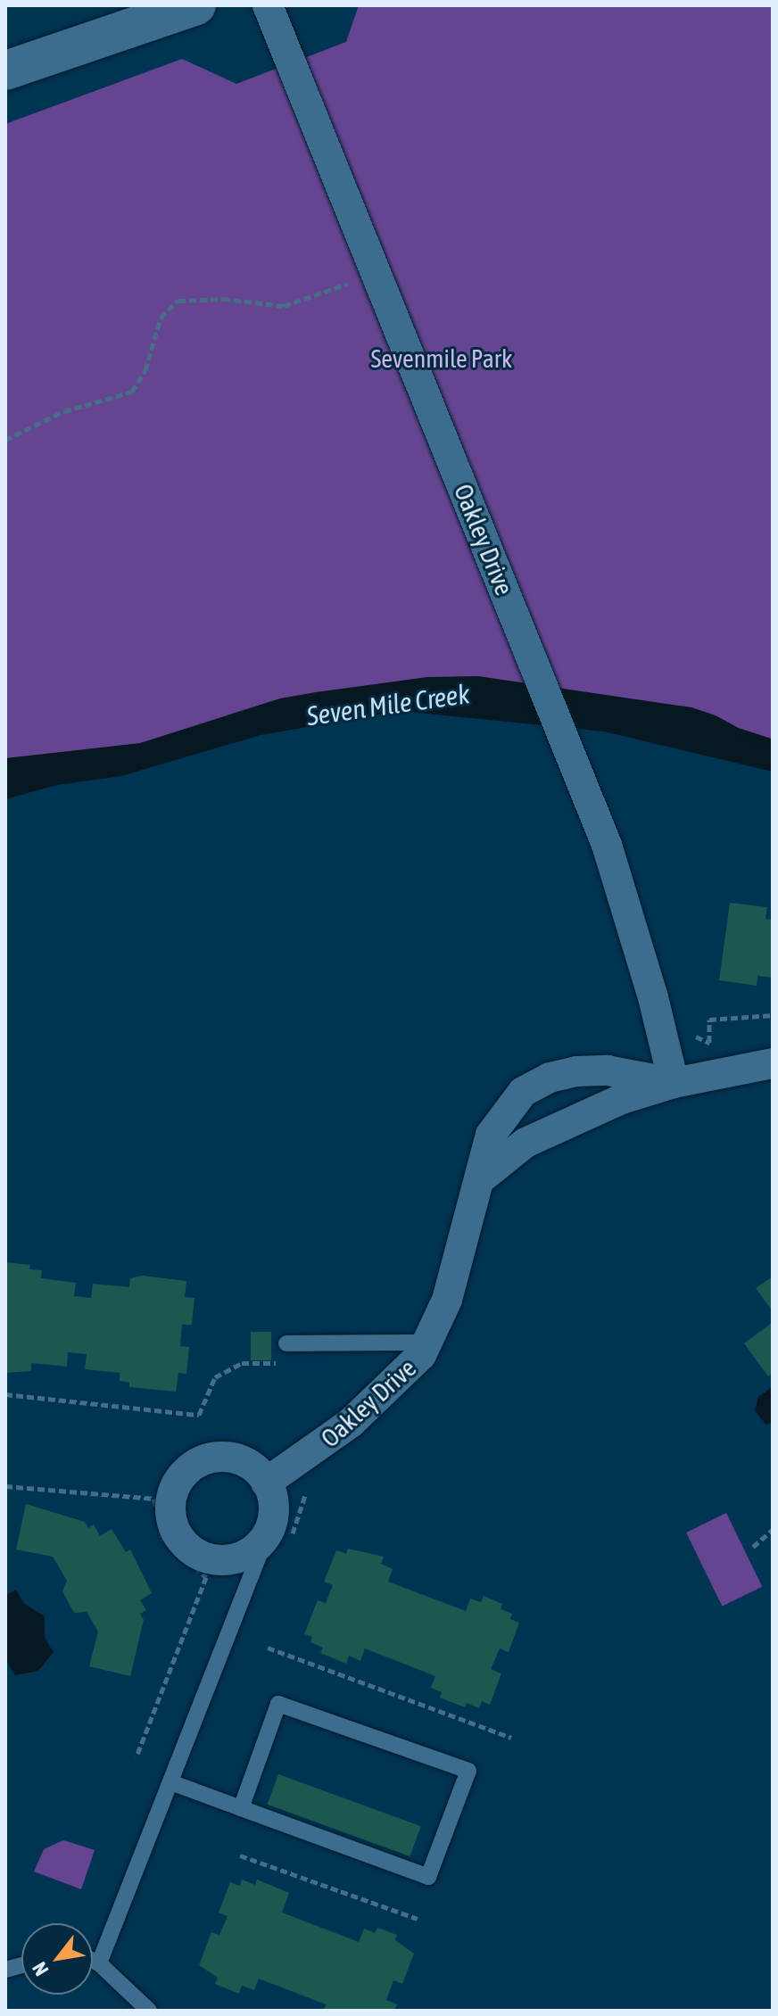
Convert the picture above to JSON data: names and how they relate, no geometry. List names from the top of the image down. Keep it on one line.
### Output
{"streets":{"street":["Oakley Drive"]},"water":["Seven Mile Creek"],"parks":["Sevenmile Park"],"north":"bottom left"}
